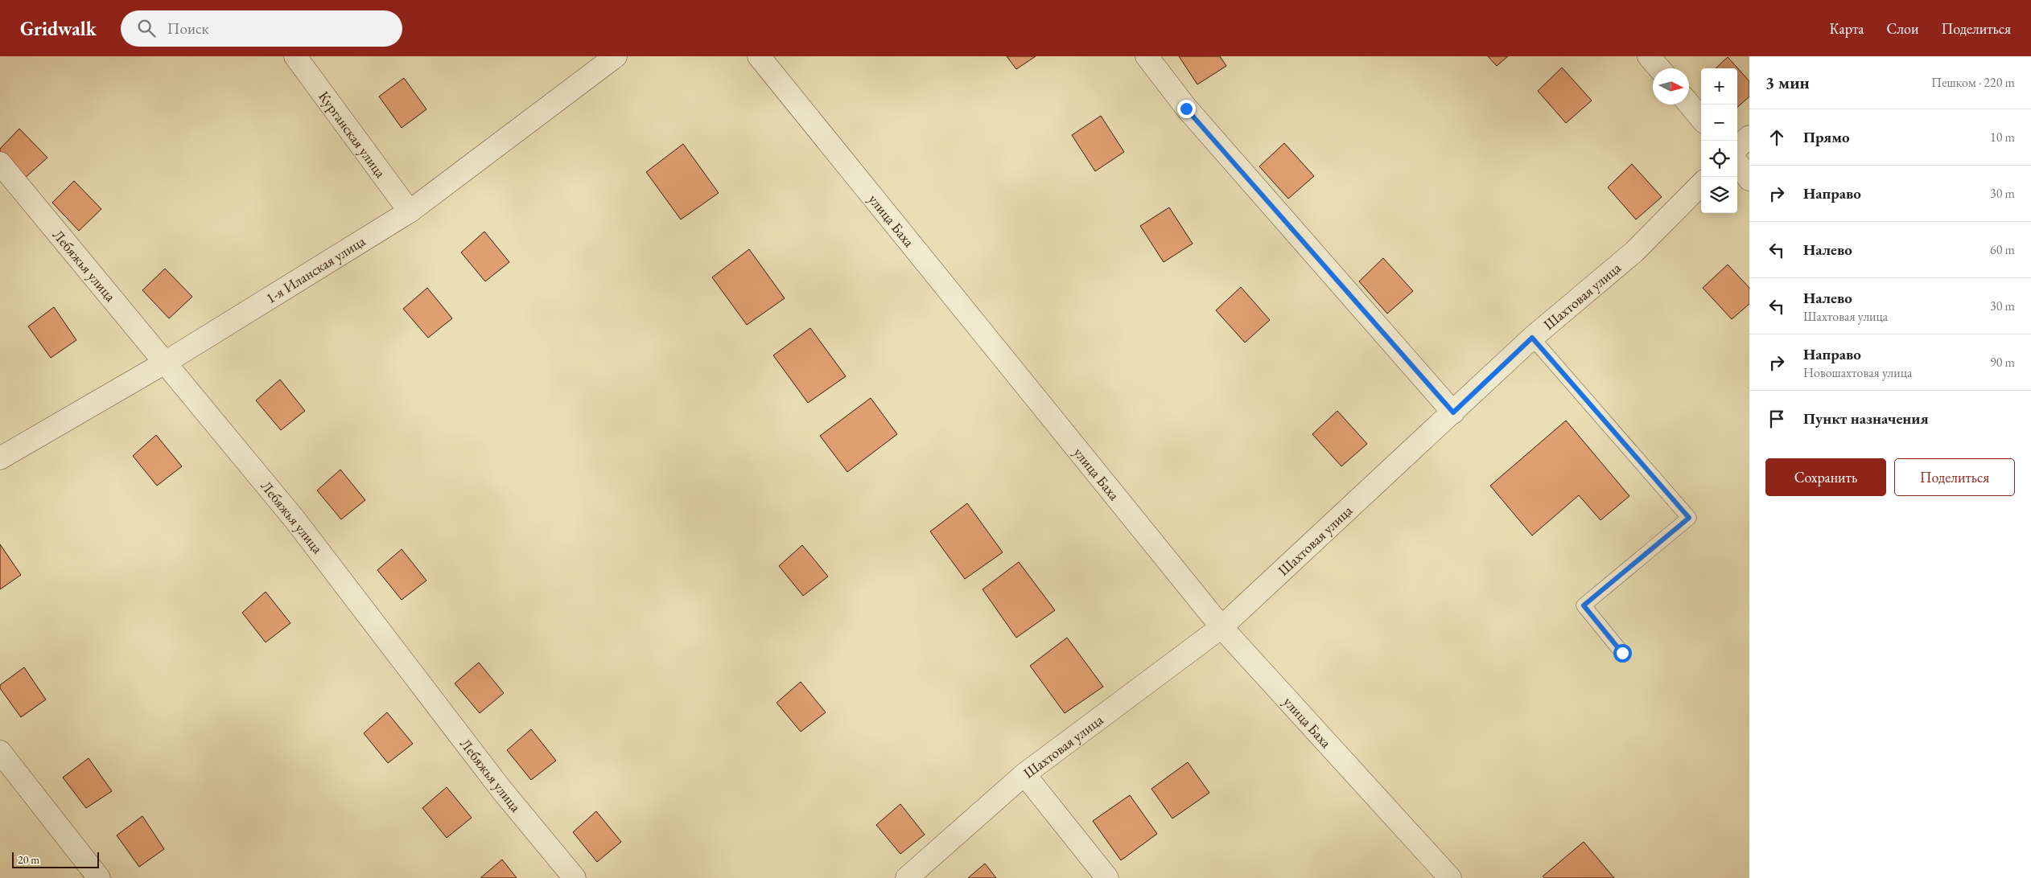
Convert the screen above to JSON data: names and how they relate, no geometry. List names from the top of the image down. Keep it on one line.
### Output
{"streets":{"street":["Курганская улица","улица Баха","Лебяжья улица","1-я Иланская улица","Шахтовая улица"]},"crossings":[["Курганская улица","1-я Иланская улица"],["улица Баха","Шахтовая улица"],["Лебяжья улица","1-я Иланская улица"]],"scale_bar":"20 m","north":"right","page":{"header":"Gridwalk","search":"Поиск","nav":["Карта","Слои","Поделиться"],"heading":["3 мин","Пешком · 220 m"],"map_buttons":["+","−"],"list":[["Прямо","10 m"],["Направо","30 m"],["Налево","60 m"],["Налево","Шахтовая улица","30 m"],["Направо","Новошахтовая улица","90 m"],"Пункт назначения"],"buttons":["Сохранить","Поделиться"],"scale":"20 m"}}
